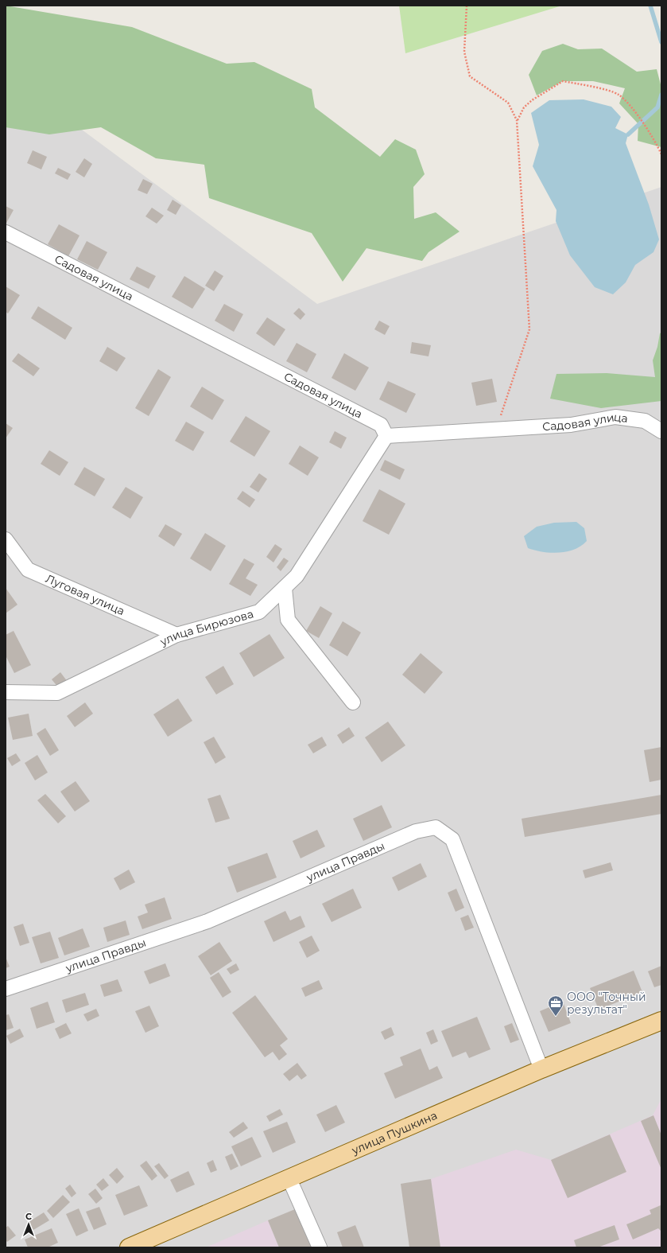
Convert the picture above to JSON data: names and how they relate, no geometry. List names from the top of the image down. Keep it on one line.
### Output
{"streets":{"main road":["улица Пушкина"],"street":["Садовая улица","Луговая улица","улица Бирюзова","улица Правды"]},"crossings":[["Садовая улица","улица Бирюзова"],["Луговая улица","улица Бирюзова"],["улица Правды","улица Пушкина"]],"places":{"office":["ООО \"Точный результат\""]},"north":"top"}
